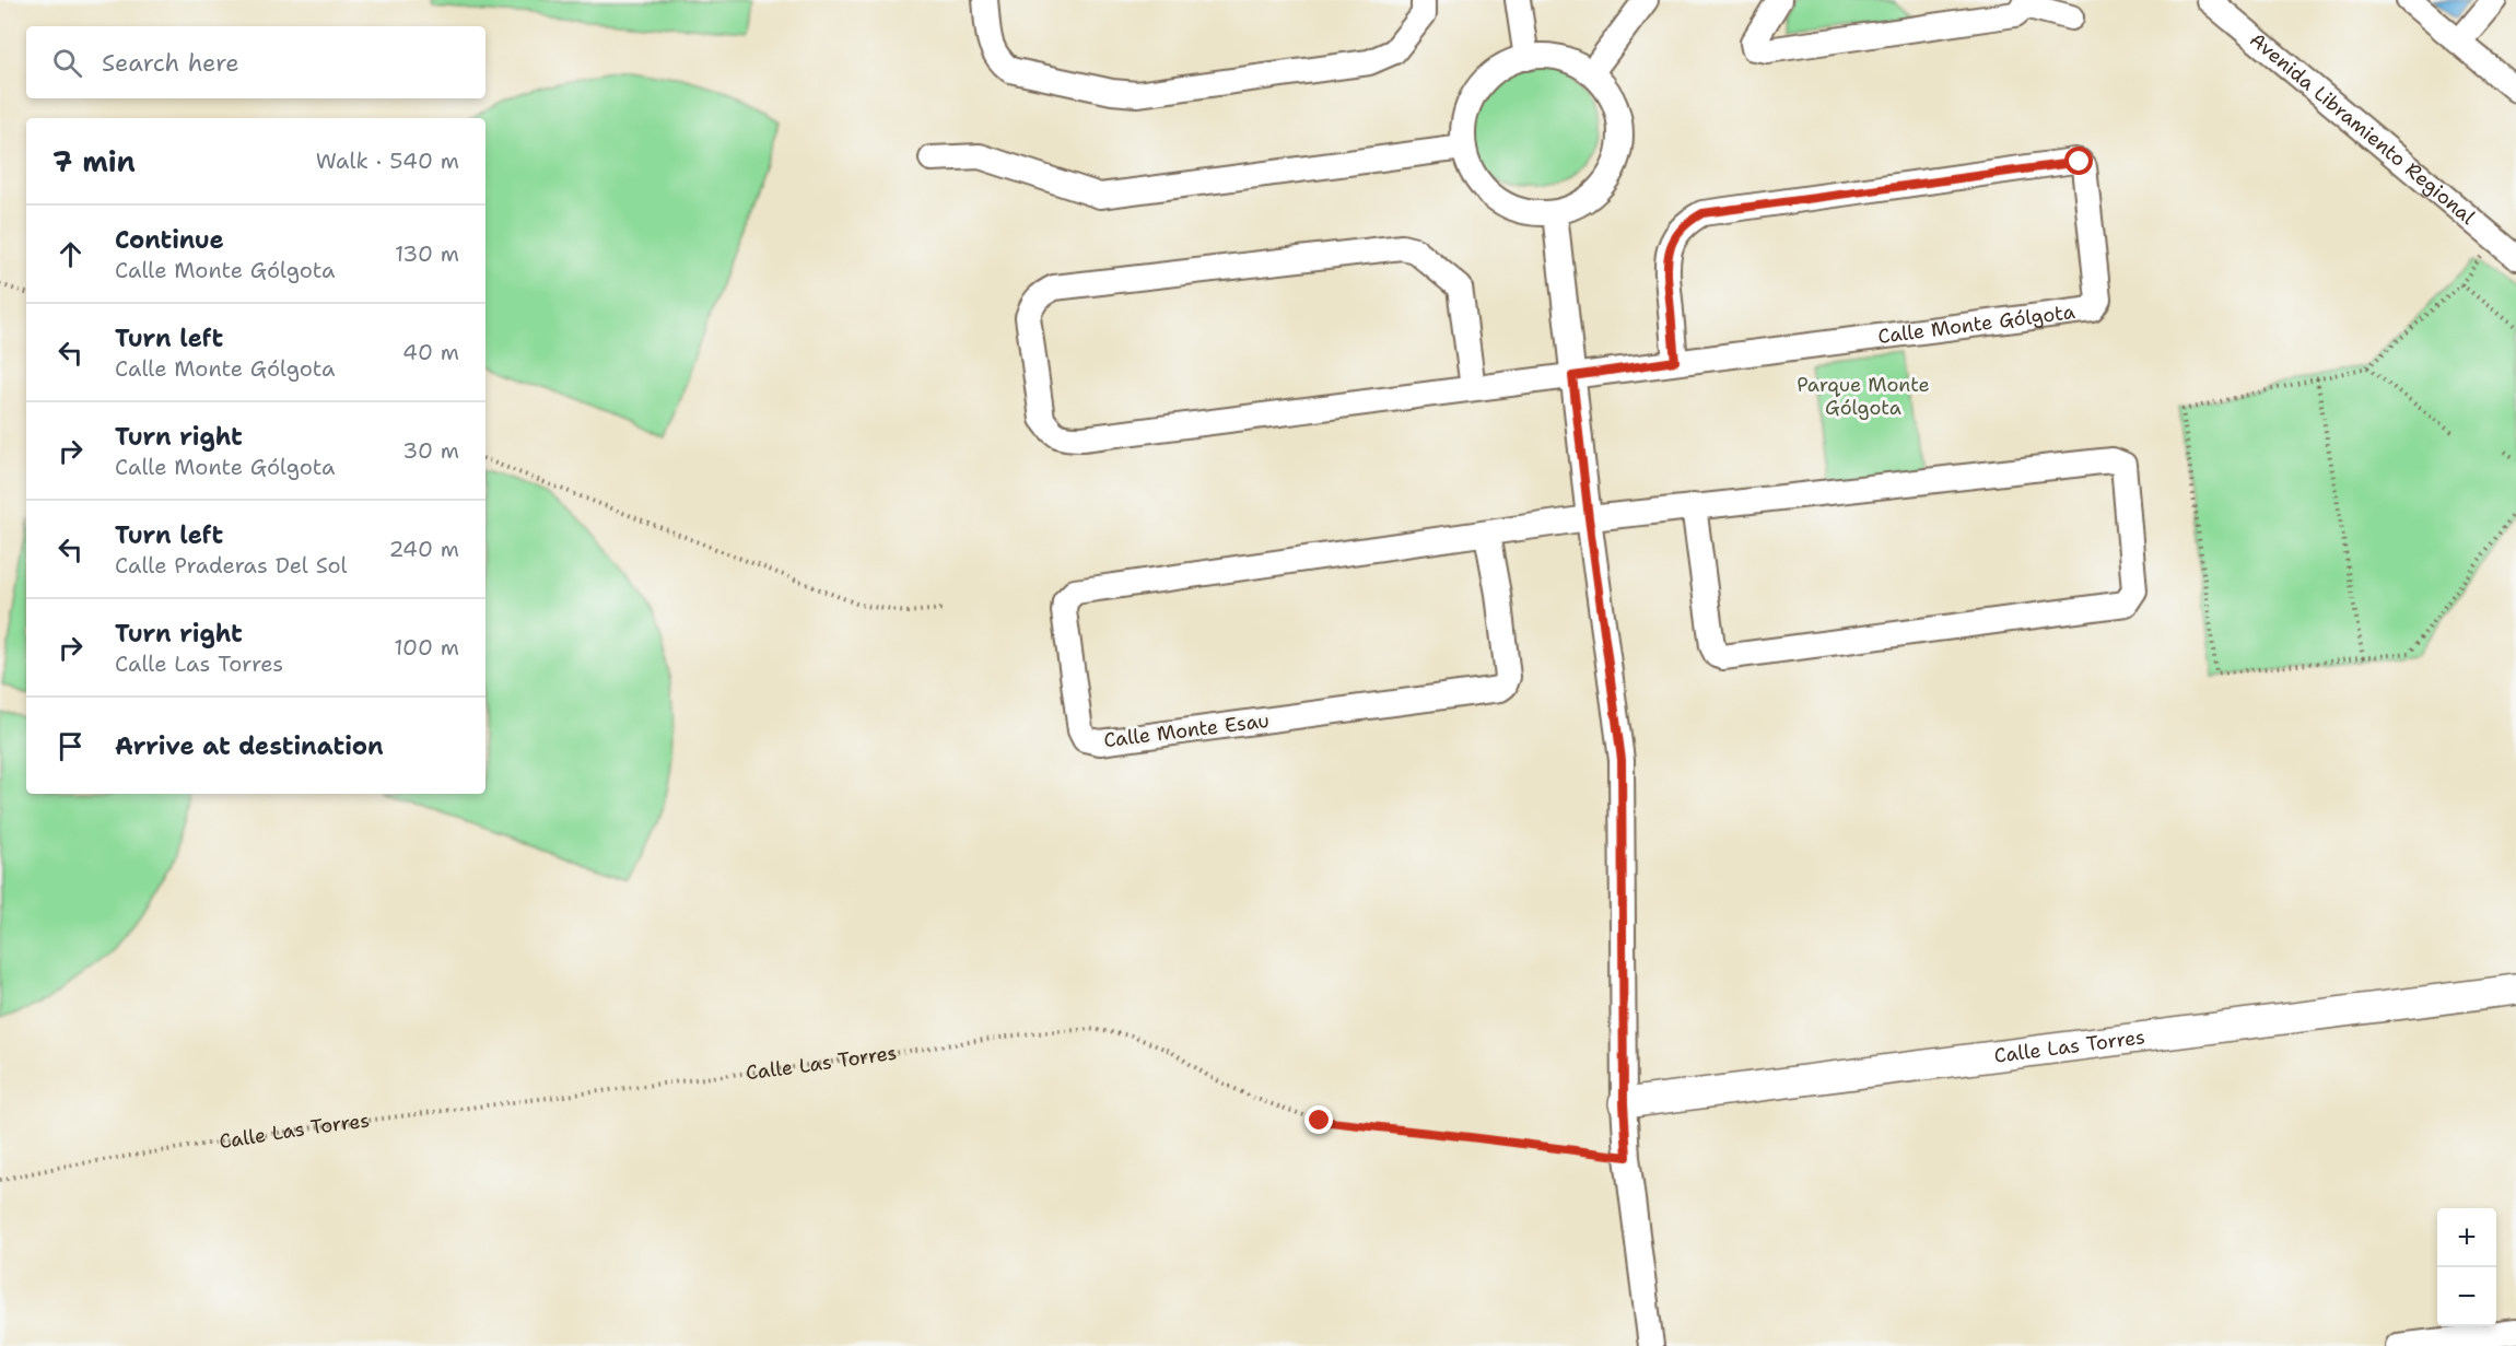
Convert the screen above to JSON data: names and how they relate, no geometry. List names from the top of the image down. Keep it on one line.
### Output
{"streets":{"main road":["Calle Las Torres"],"street":["Avenida Libramiento Regional","Calle Monte Gólgota","Calle Monte Esau"]},"parks":["Parque Monte Gólgota"],"page":{"search":"Search here","heading":["7 min","Walk · 540 m"],"list":[["Continue","Calle Monte Gólgota","130 m"],["Turn left","Calle Monte Gólgota","40 m"],["Turn right","Calle Monte Gólgota","30 m"],["Turn left","Calle Praderas Del Sol","240 m"],["Turn right","Calle Las Torres","100 m"],"Arrive at destination"],"map_buttons":["+","−"]}}
